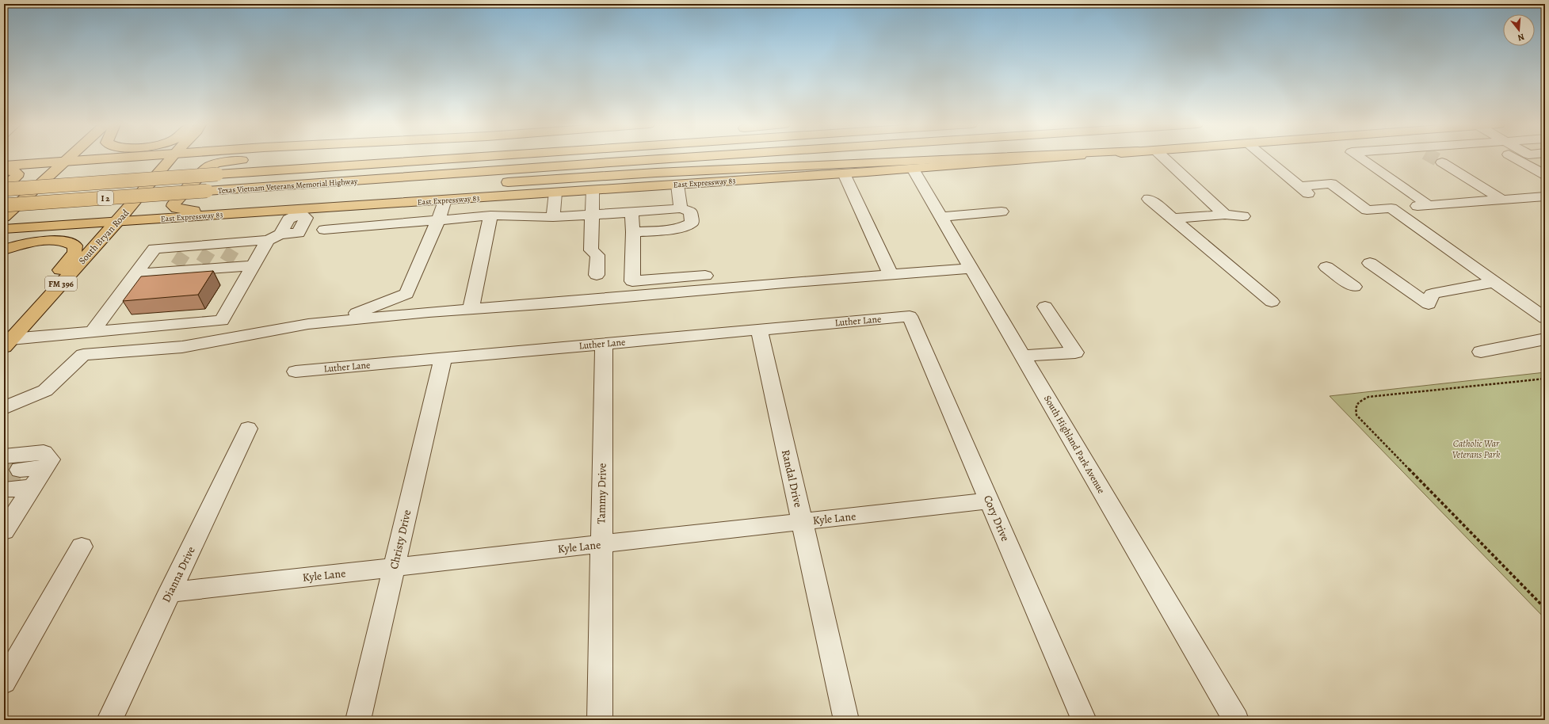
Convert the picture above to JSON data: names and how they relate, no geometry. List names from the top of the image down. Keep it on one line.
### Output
{"streets":{"main road":["East Expressway 83","Texas Vietnam Veterans Memorial Highway","I 2","South Bryan Road","FM 396"],"street":["Luther Lane","South Highland Park Avenue","Randal Drive","Tammy Drive","Kyle Lane","Cory Drive","Christy Drive","Dianna Drive"]},"crossings":[["East Expressway 83","South Bryan Road"],["East Expressway 83","South Highland Park Avenue"],["Luther Lane","Randal Drive"],["Luther Lane","Tammy Drive"],["Luther Lane","Cory Drive"],["Luther Lane","Christy Drive"],["Randal Drive","Kyle Lane"],["Tammy Drive","Kyle Lane"],["Kyle Lane","Cory Drive"],["Kyle Lane","Christy Drive"],["Kyle Lane","Dianna Drive"]],"parks":["Catholic War Veterans Park"],"north":"bottom"}
